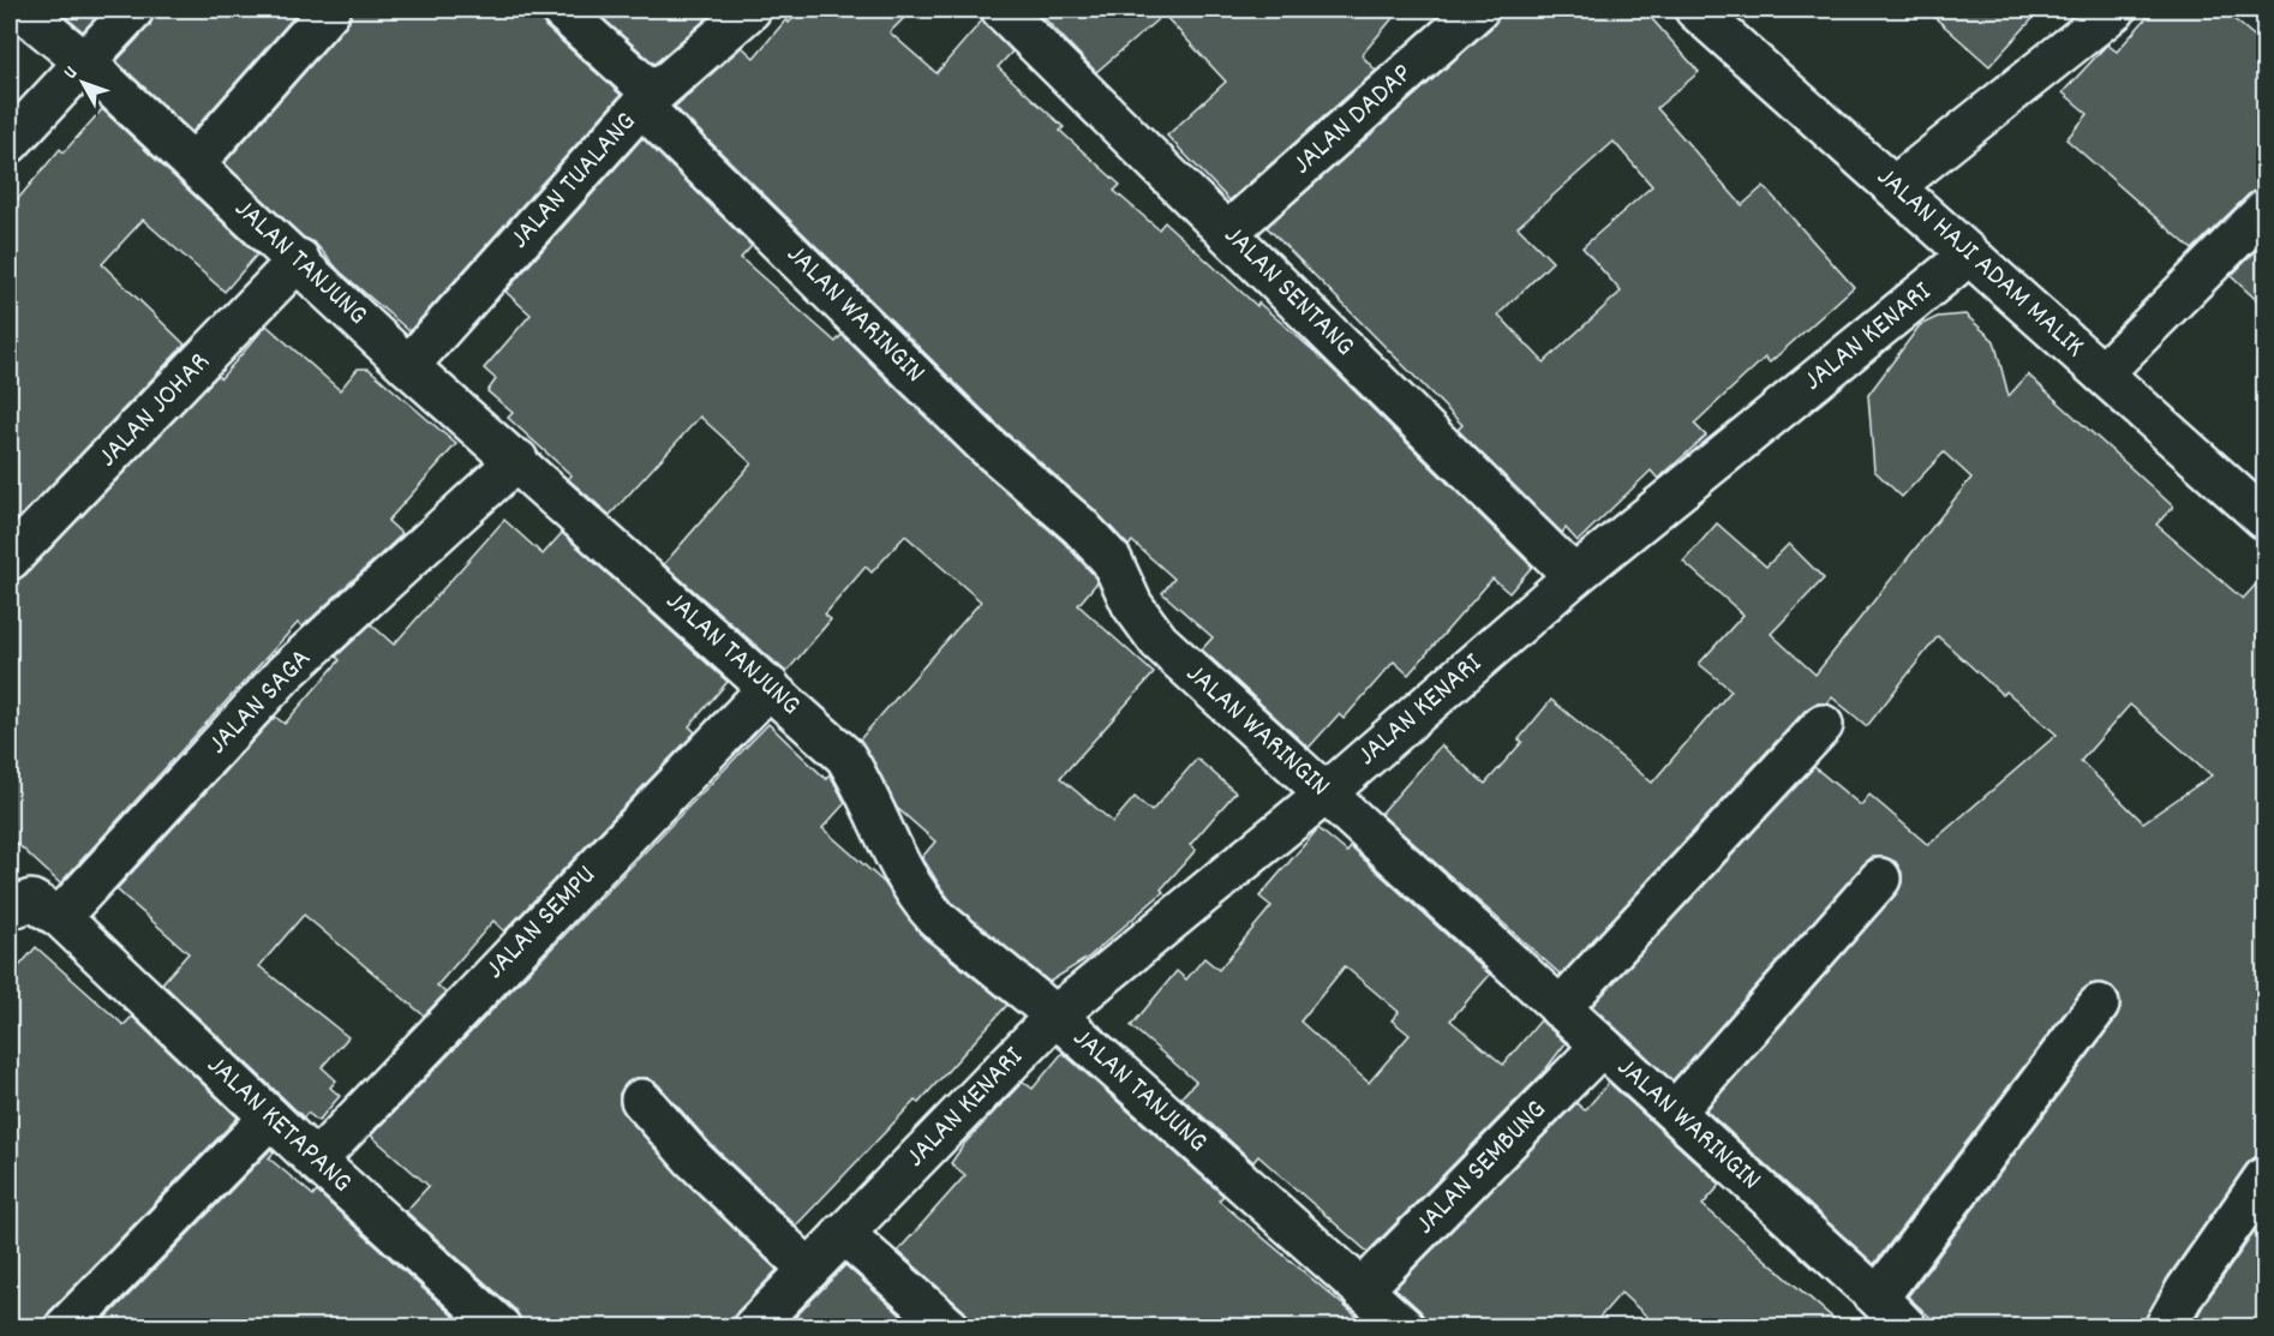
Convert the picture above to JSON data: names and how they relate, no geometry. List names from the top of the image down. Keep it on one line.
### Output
{"streets":{"street":["JALAN DADAP","JALAN TUALANG","JALAN TANJUNG","JALAN HAJI ADAM MALIK","JALAN SENTANG","JALAN WARINGIN","JALAN KENARI","JALAN JOHAR","JALAN SAGA","JALAN SEMPU","JALAN KETAPANG","JALAN SEMBUNG"]},"crossings":[["JALAN DADAP","JALAN SENTANG"],["JALAN TUALANG","JALAN TANJUNG"],["JALAN TUALANG","JALAN WARINGIN"],["JALAN TANJUNG","JALAN KENARI"],["JALAN TANJUNG","JALAN JOHAR"],["JALAN TANJUNG","JALAN SAGA"],["JALAN TANJUNG","JALAN SEMPU"],["JALAN TANJUNG","JALAN SEMBUNG"],["JALAN SENTANG","JALAN KENARI"],["JALAN WARINGIN","JALAN KENARI"],["JALAN WARINGIN","JALAN SEMBUNG"],["JALAN SAGA","JALAN KETAPANG"],["JALAN SEMPU","JALAN KETAPANG"]],"north":"top left"}
